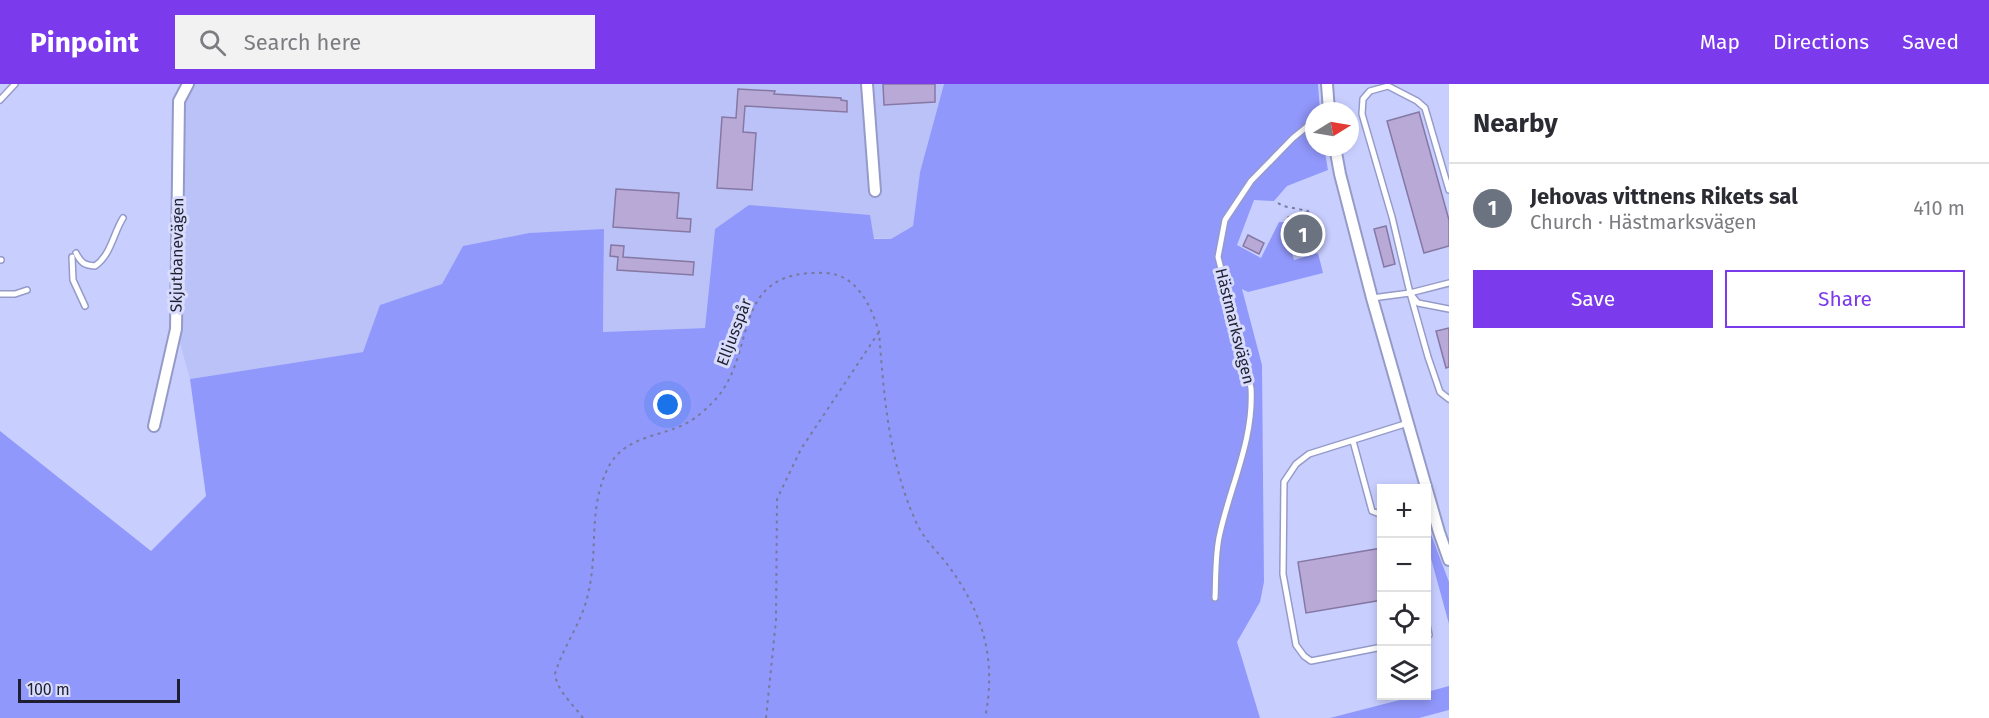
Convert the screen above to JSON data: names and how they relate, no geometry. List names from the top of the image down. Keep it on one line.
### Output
{"streets":{"street":["Skjutbanevägen"],"lane":["Hästmarksvägen"],"path":["Elljusspår"]},"scale_bar":"100 m","north":"right","page":{"header":"Pinpoint","search":"Search here","nav":["Map","Directions","Saved"],"heading":"Nearby","list":[{"mark":"1","name":"Jehovas vittnens Rikets sal","note":"Church · Hästmarksvägen","value":"410 m"}],"pins":"1","buttons":["Save","Share"],"map_buttons":["+","−"],"scale":"100 m"}}
